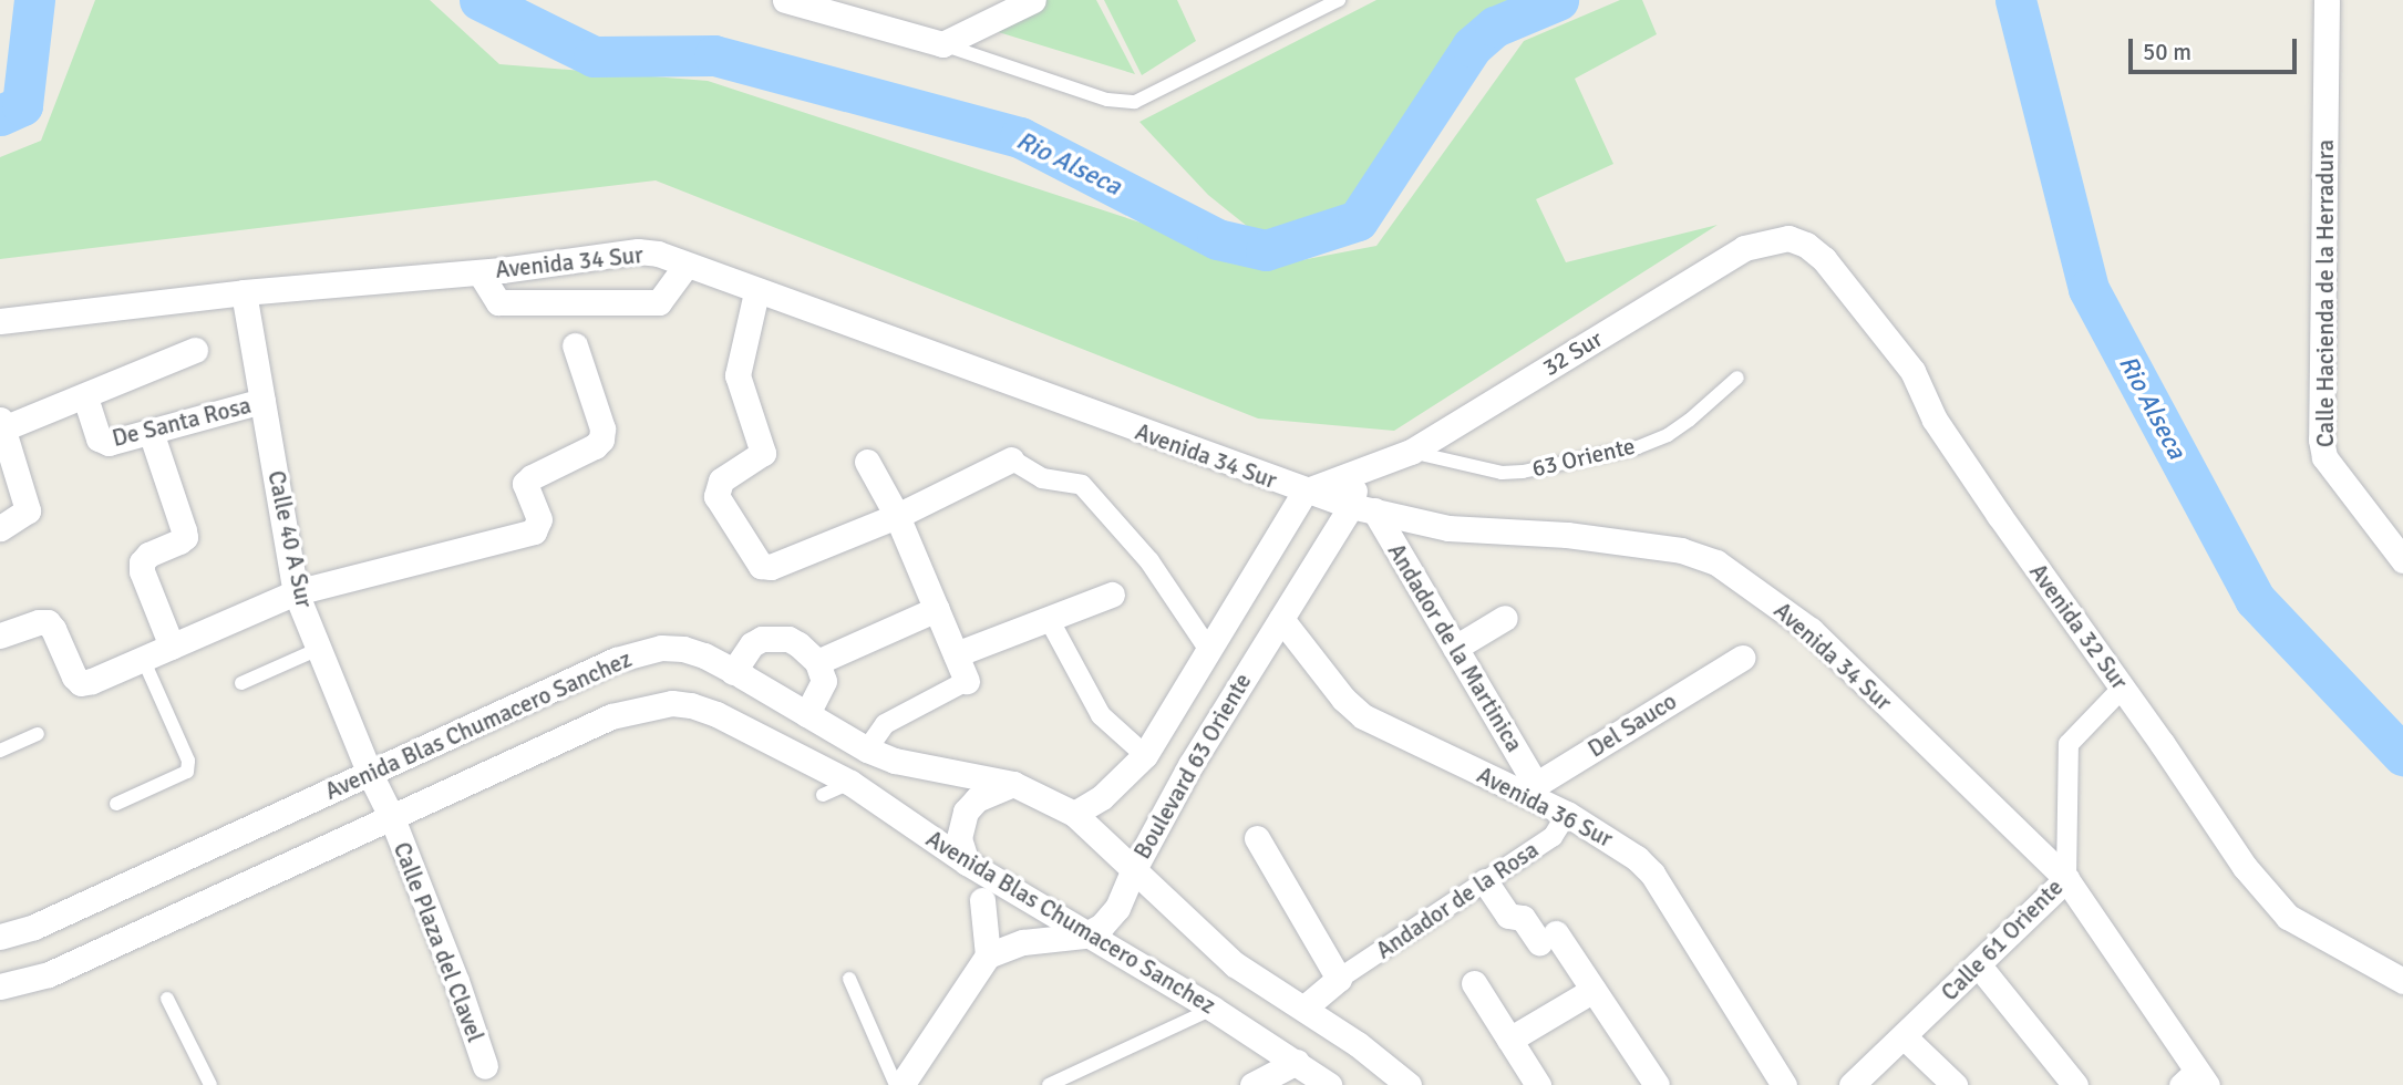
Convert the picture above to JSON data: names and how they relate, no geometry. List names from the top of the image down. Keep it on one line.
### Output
{"streets":{"street":["Avenida 34 Sur","Calle Hacienda de la Herradura","32 Sur","De Santa Rosa","Calle 40 A Sur","Avenida 32 Sur","Andador de la Martinica","Avenida Blas Chumacero Sanchez","Del Sauco","Boulevard 63 Oriente","Avenida 36 Sur","Andador de la Rosa","Calle 61 Oriente","Calle Plaza del Clavel"],"lane":["63 Oriente"]},"crossings":[["Avenida 34 Sur","32 Sur"],["Avenida 34 Sur","Calle 40 A Sur"],["Avenida 34 Sur","Andador de la Martinica"],["Avenida 34 Sur","Boulevard 63 Oriente"],["Avenida 34 Sur","Calle 61 Oriente"],["32 Sur","63 Oriente"],["32 Sur","Avenida 32 Sur"],["32 Sur","Boulevard 63 Oriente"],["De Santa Rosa","Calle 40 A Sur"],["Calle 40 A Sur","Avenida Blas Chumacero Sanchez"],["Calle 40 A Sur","Calle Plaza del Clavel"],["Avenida 32 Sur","Calle 61 Oriente"],["Andador de la Martinica","Del Sauco"],["Andador de la Martinica","Boulevard 63 Oriente"],["Andador de la Martinica","Avenida 36 Sur"],["Avenida Blas Chumacero Sanchez","Boulevard 63 Oriente"],["Avenida Blas Chumacero Sanchez","Calle Plaza del Clavel"],["Del Sauco","Avenida 36 Sur"],["Boulevard 63 Oriente","Avenida 36 Sur"],["Avenida 36 Sur","Andador de la Rosa"]],"water":["Rio Alseca"],"scale_bar":"50 m"}
